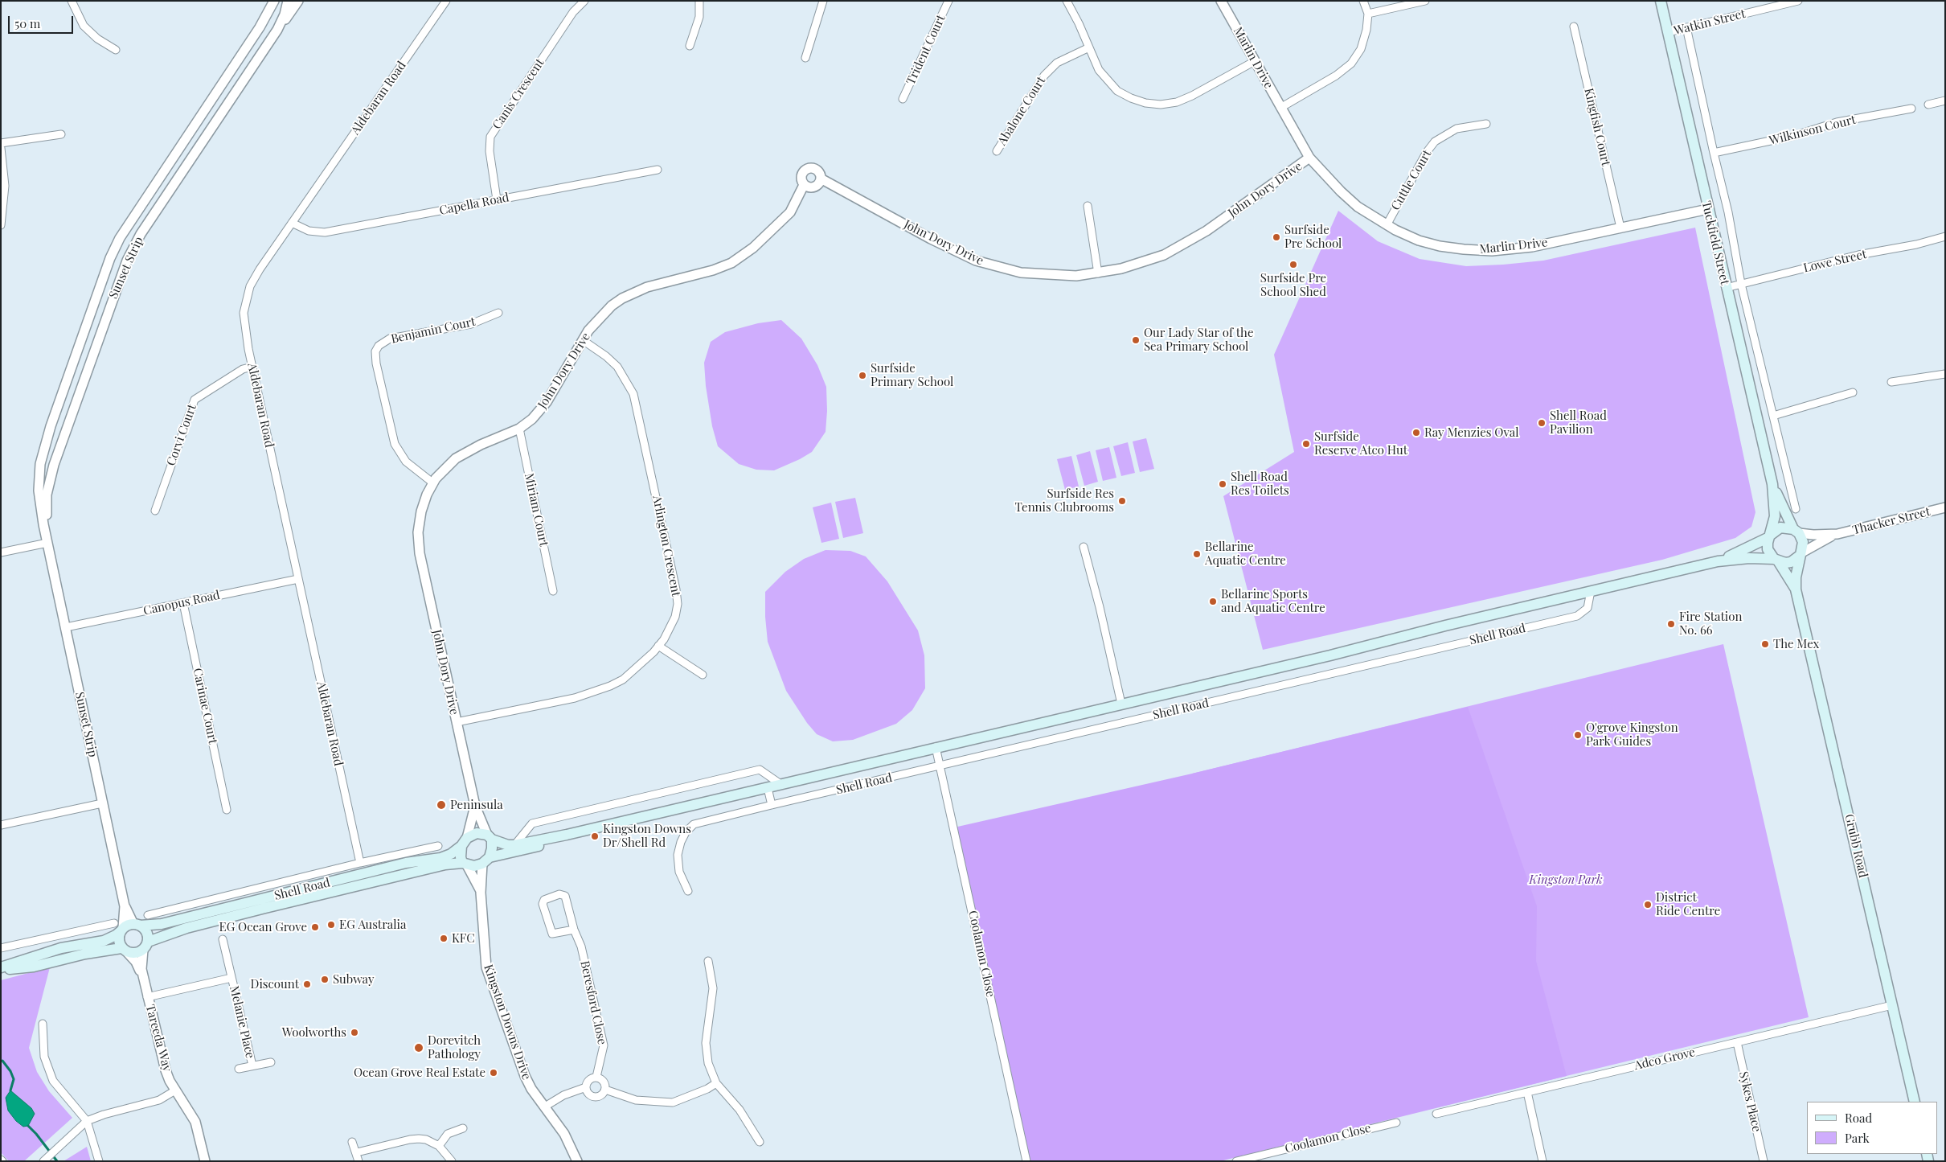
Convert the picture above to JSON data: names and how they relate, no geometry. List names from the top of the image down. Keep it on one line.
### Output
{"streets":{"main road":["Tuckfield Street","Shell Road","Grubb Road"],"street":["Watkin Street","Trident Court","Marlin Drive","Canis Crescent","Aldebaran Road","Abalone Court","Kingfish Court","Wilkinson Court","Cuttle Court","John Dory Drive","Capella Road","Lowe Street","Sunset Strip","Benjamin Court","Corvi Court","Miriam Court","Thacker Street","Arlington Crescent","Canopus Road","Carinae Court","Coolamon Close","Beresford Close","Melanie Place","Kingston Downs Drive","Tareeda Way","Adco Grove","Sykes Place"]},"crossings":[["Watkin Street","Tuckfield Street"],["Marlin Drive","Kingfish Court"],["Marlin Drive","Cuttle Court"],["Marlin Drive","John Dory Drive"],["Marlin Drive","Tuckfield Street"],["Canis Crescent","Capella Road"],["Aldebaran Road","Capella Road"],["Aldebaran Road","Corvi Court"],["Aldebaran Road","Canopus Road"],["Aldebaran Road","Shell Road"],["Wilkinson Court","Tuckfield Street"],["John Dory Drive","Benjamin Court"],["John Dory Drive","Miriam Court"],["John Dory Drive","Arlington Crescent"],["John Dory Drive","Shell Road"],["John Dory Drive","Kingston Downs Drive"],["Tuckfield Street","Lowe Street"],["Tuckfield Street","Thacker Street"],["Tuckfield Street","Shell Road"],["Tuckfield Street","Grubb Road"],["Sunset Strip","Canopus Road"],["Sunset Strip","Shell Road"],["Sunset Strip","Tareeda Way"],["Thacker Street","Shell Road"],["Thacker Street","Grubb Road"],["Canopus Road","Carinae Court"],["Shell Road","Grubb Road"],["Shell Road","Coolamon Close"],["Shell Road","Kingston Downs Drive"],["Shell Road","Tareeda Way"],["Grubb Road","Adco Grove"],["Melanie Place","Tareeda Way"],["Adco Grove","Sykes Place"]],"parks":["Kingston Park"],"places":["Surfside Pre School","Surfside Pre School Shed","Our Lady Star of the Sea Primary School","Surfside Primary School","Shell Road Pavilion","Ray Menzies Oval","Surfside Reserve Atco Hut","Shell Road Res Toilets","Surfside Res Tennis Clubrooms","Bellarine Aquatic Centre","Bellarine Sports and Aquatic Centre","Fire Station No. 66","The Mex","O'grove Kingston Park Guides","Peninsula","Kingston Downs Dr/Shell Rd","District Ride Centre","EG Australia","EG Ocean Grove","KFC","Subway","Discount","Woolworths","Dorevitch Pathology","Ocean Grove Real Estate"],"legend":["Road","Park"],"scale_bar":"50 m"}
